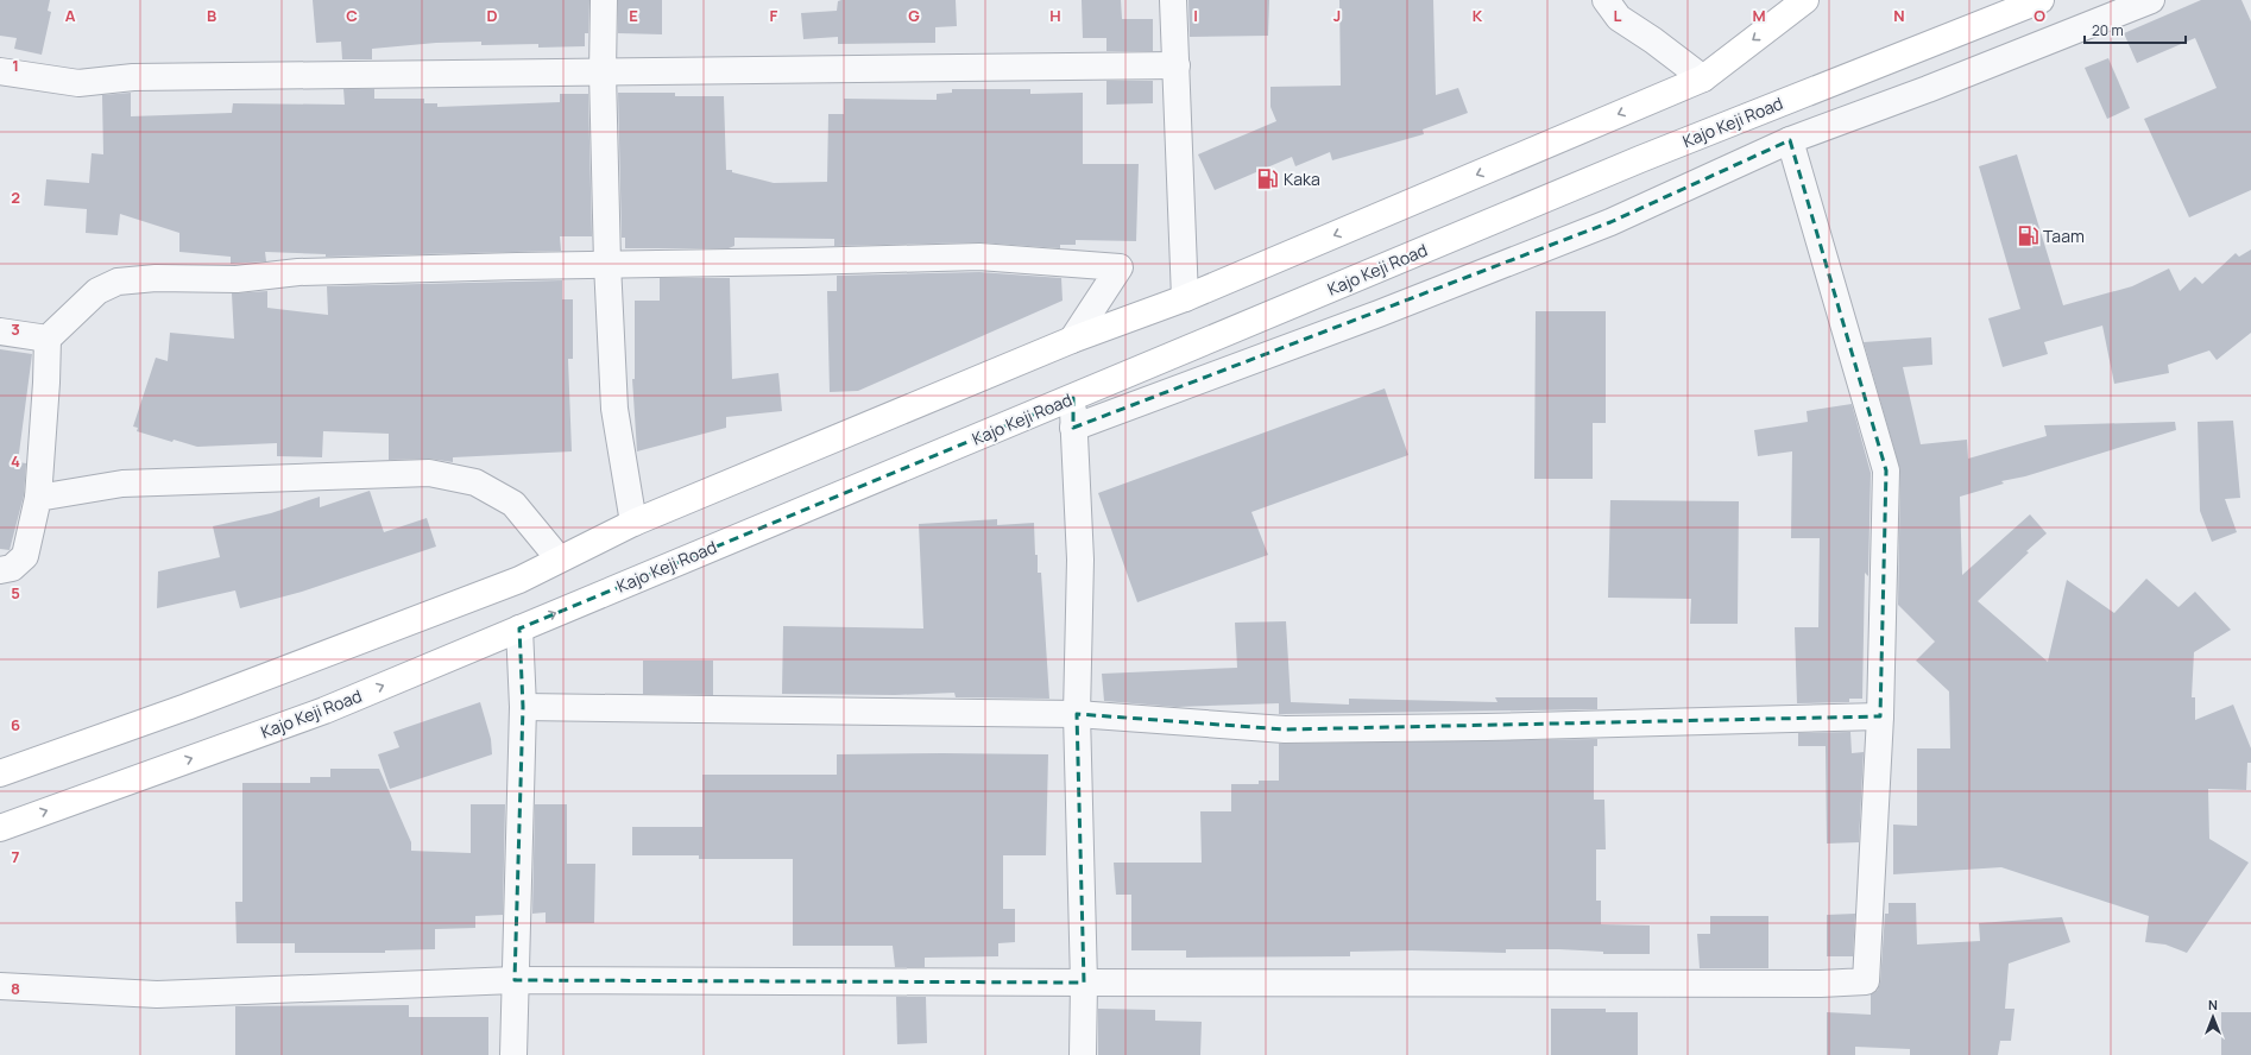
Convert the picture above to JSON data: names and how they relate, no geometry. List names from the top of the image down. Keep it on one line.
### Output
{"streets":{"main road":["Kajo Keji Road"]},"places":{"fuel station":["Kaka","Taam"]},"scale_bar":"20 m","north":"top","grid":{"columns":["A","B","C","D","E","F","G","H","I","J","K","L","M","N","O"],"rows":["1","2","3","4","5","6","7","8"]}}
